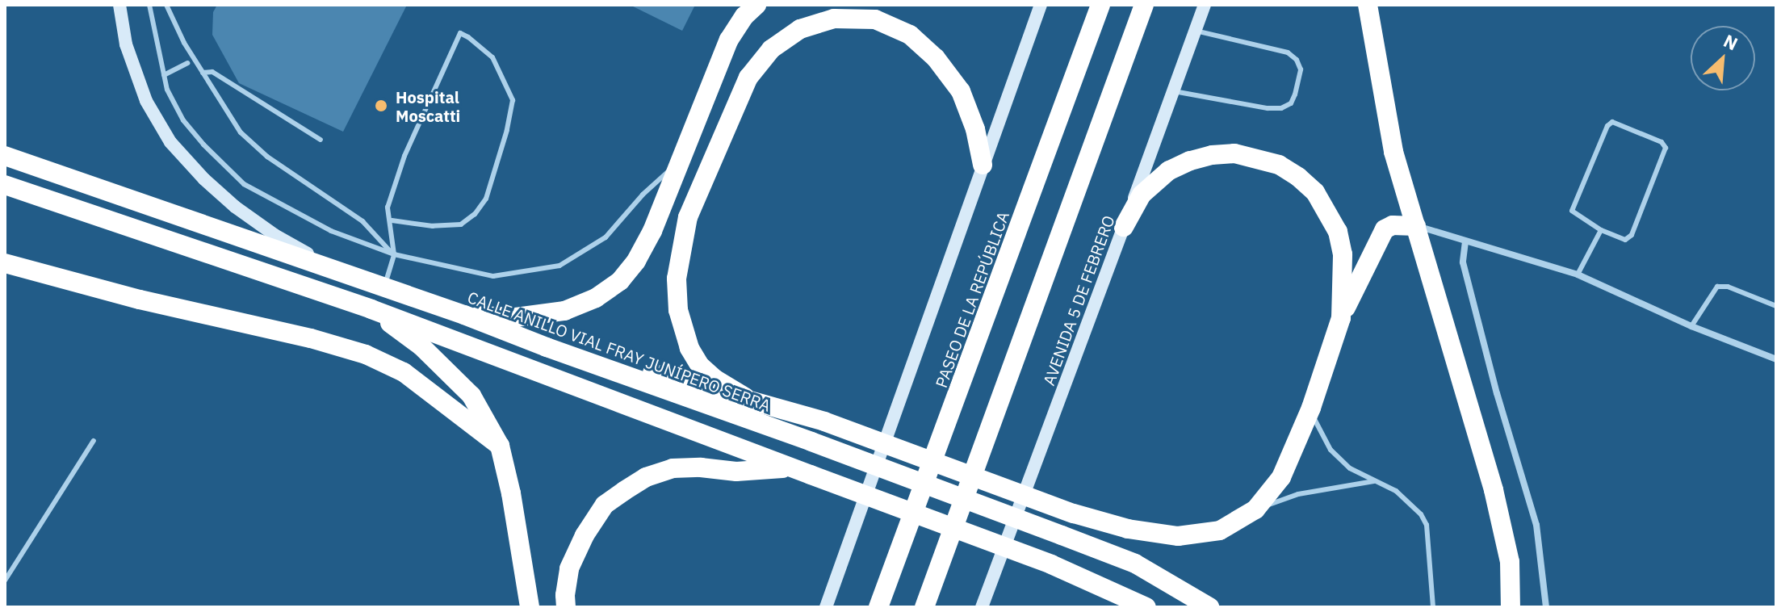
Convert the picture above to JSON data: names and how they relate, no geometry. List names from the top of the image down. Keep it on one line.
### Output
{"streets":{"highway":["PASEO DE LA REPÚBLICA","CALLE ANILLO VIAL FRAY JUNÍPERO SERRA"],"main road":["AVENIDA 5 DE FEBRERO"]},"places":["Hospital Moscatti"],"north":"top right"}
